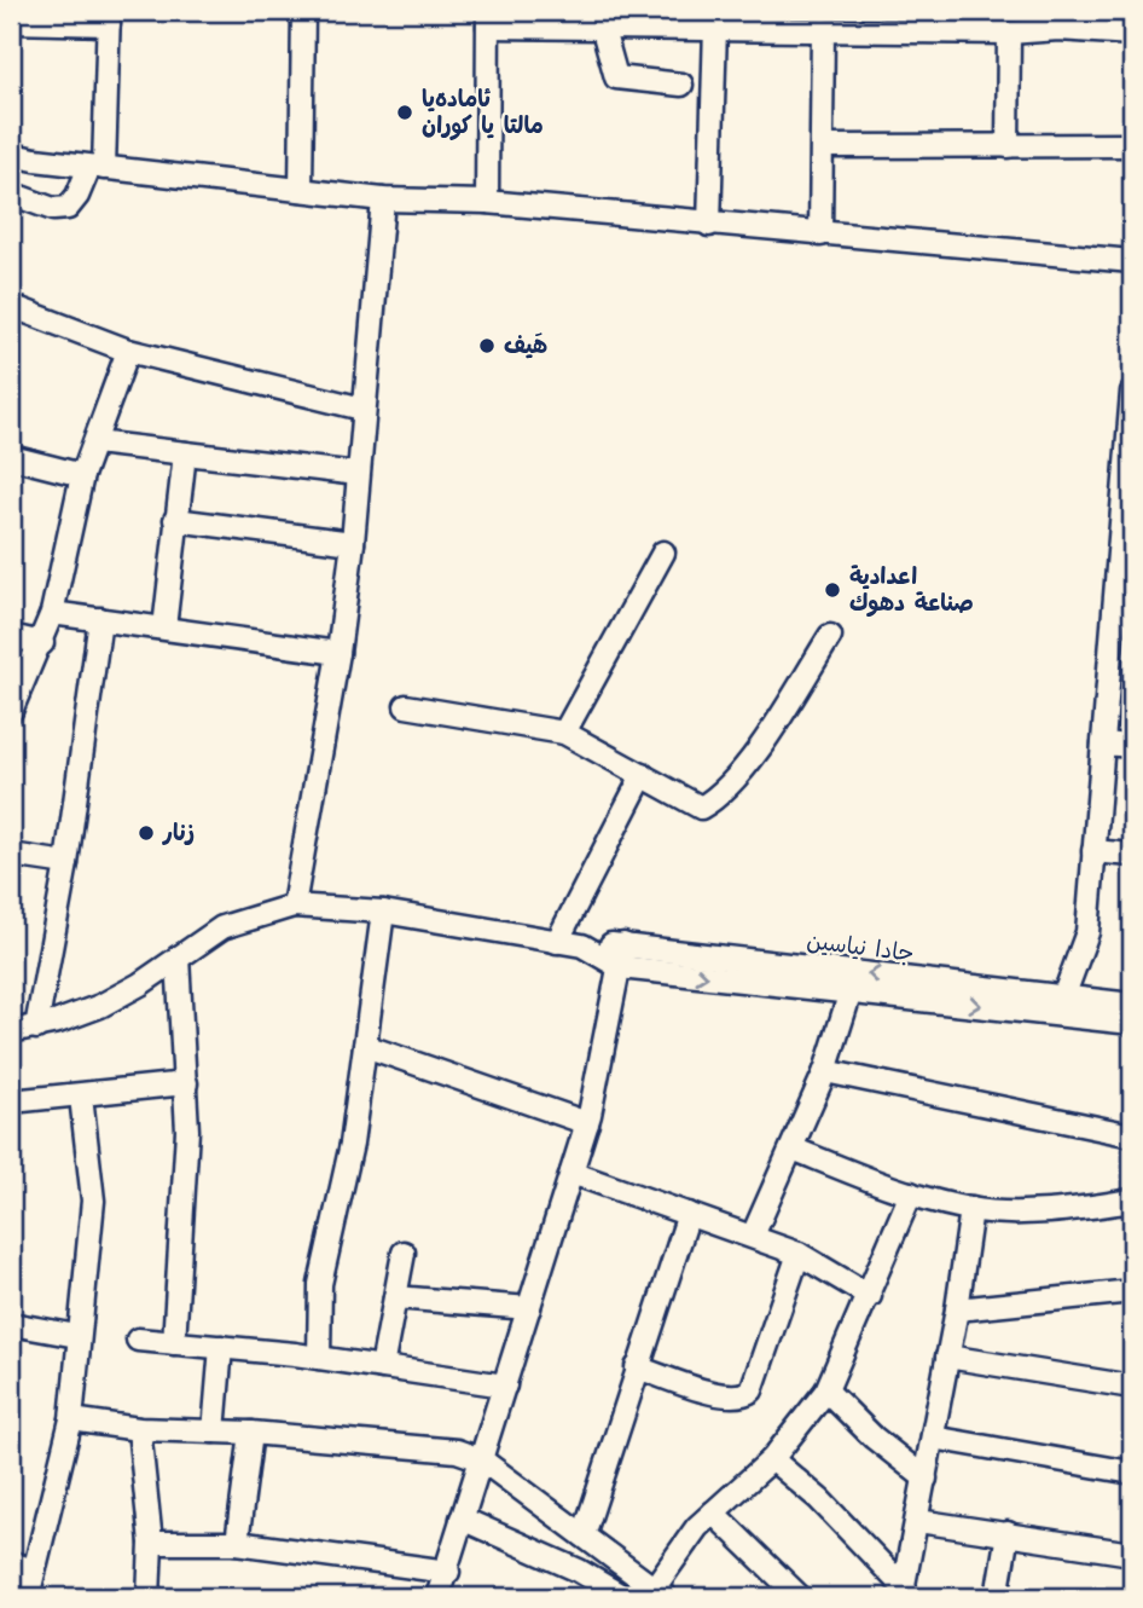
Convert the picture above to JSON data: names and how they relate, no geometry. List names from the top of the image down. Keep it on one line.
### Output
{"streets":{"street":["جادا نیاسین"]},"places":["ئامادەيا مالتا يا كوران","هَيف","اعدادية صناعة دهوك","زنار"]}
